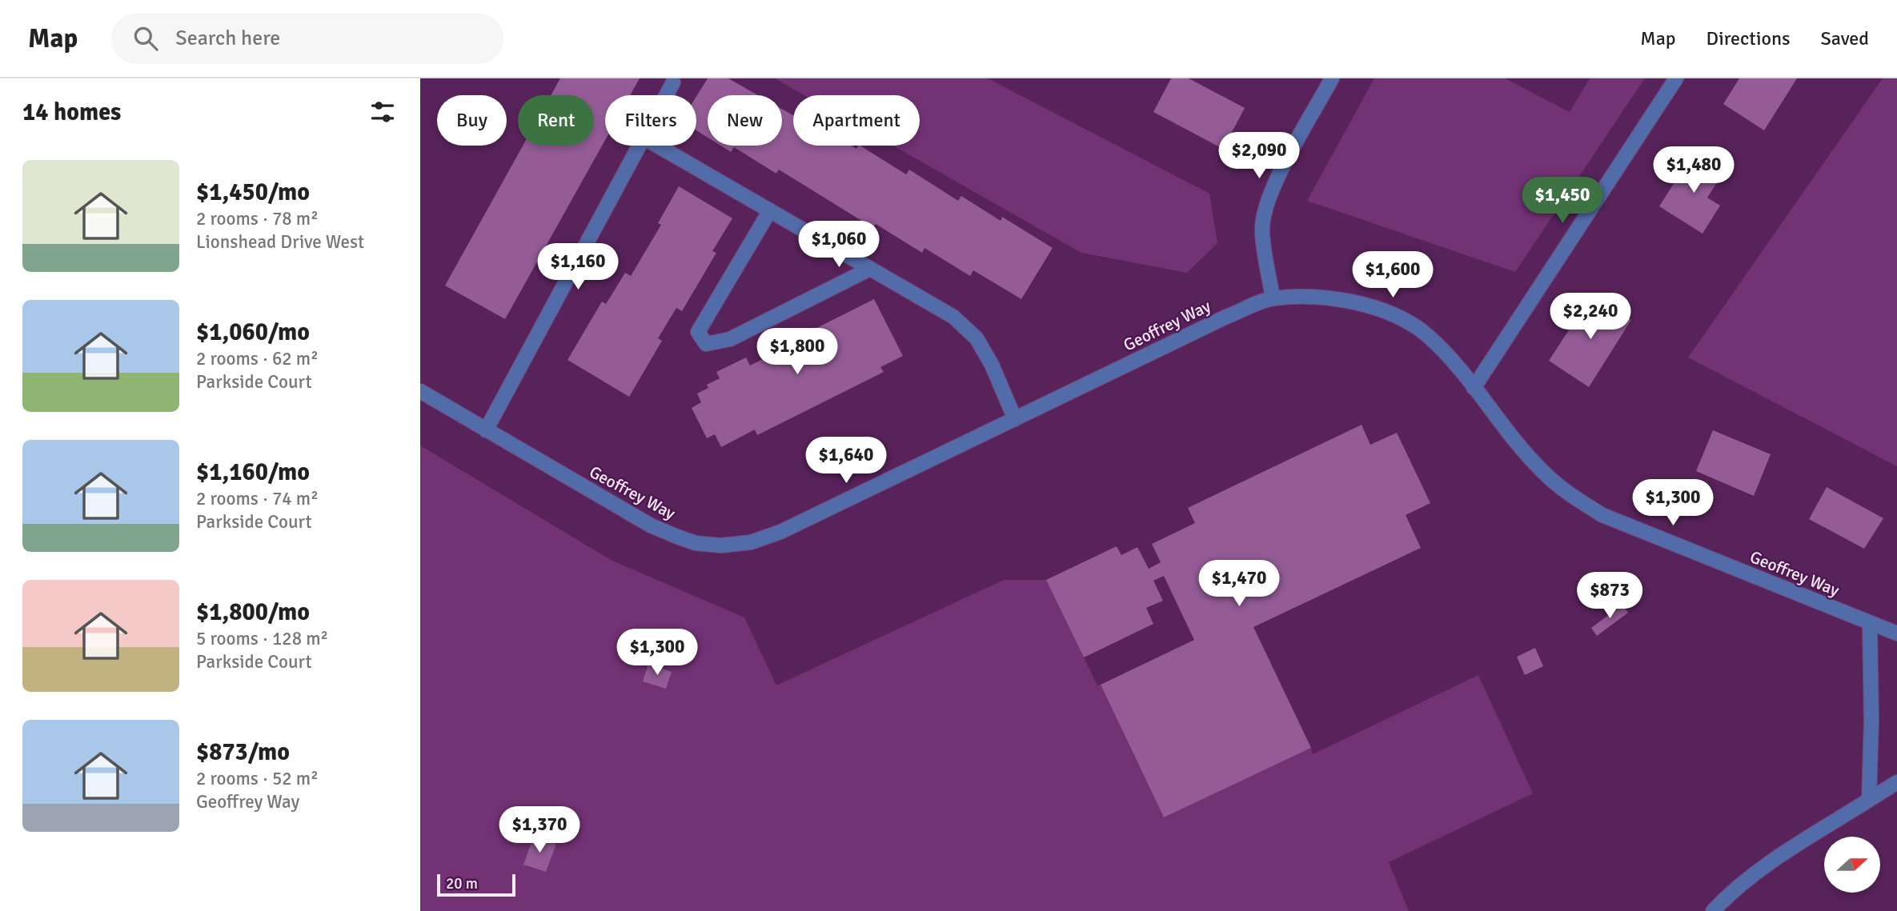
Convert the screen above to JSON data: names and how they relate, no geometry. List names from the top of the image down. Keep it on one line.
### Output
{"streets":{"street":["Geoffrey Way"]},"scale_bar":"20 m","north":"right","page":{"header":"Map","search":"Search here","nav":["Map","Directions","Saved"],"heading":"14 homes","chip":["Buy","Rent","Filters","New","Apartment"],"price":["$2,090","$1,480","$1,450","$1,060","$1,160","$1,600","$2,240","$1,800","$1,640","$1,300","$1,470","$873","$1,300","$1,370"],"list":[{"name":"$1,450/mo","note":"2 rooms · 78 m² · Lionshead Drive West"},{"name":"$1,060/mo","note":"2 rooms · 62 m² · Parkside Court"},{"name":"$1,160/mo","note":"2 rooms · 74 m² · Parkside Court"},{"name":"$1,800/mo","note":"5 rooms · 128 m² · Parkside Court"},{"name":"$873/mo","note":"2 rooms · 52 m² · Geoffrey Way"}],"scale":"20 m"}}
